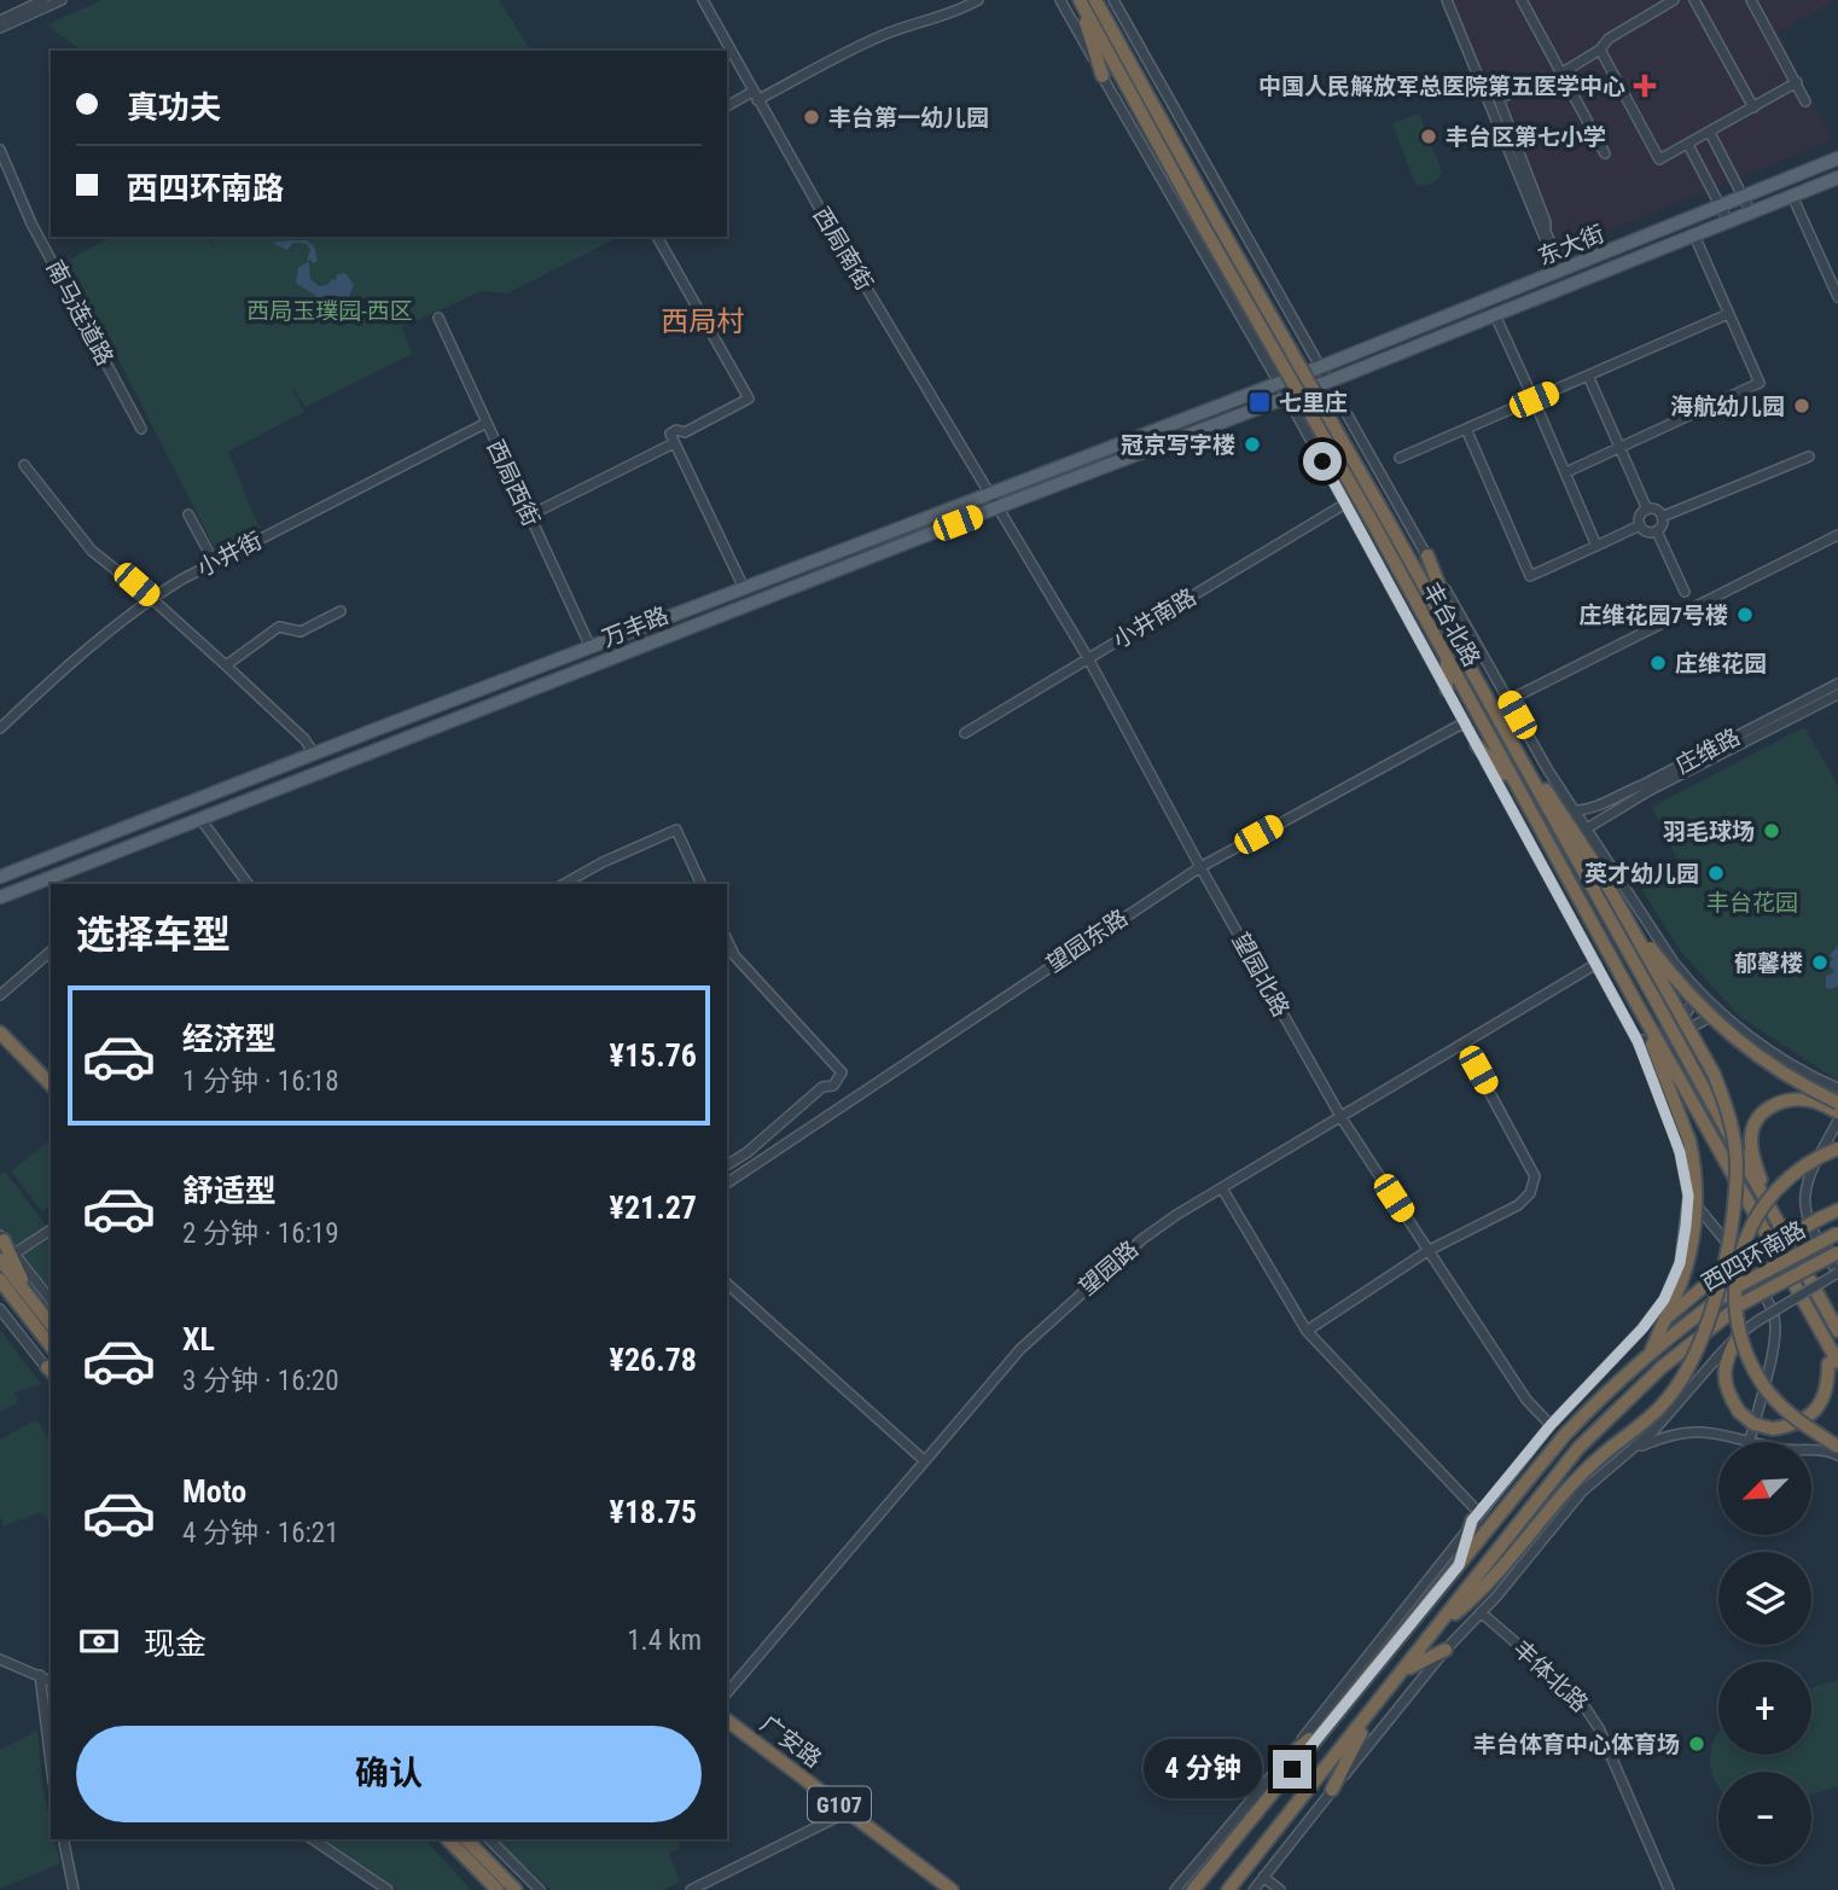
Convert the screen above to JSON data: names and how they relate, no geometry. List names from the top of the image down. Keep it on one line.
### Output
{"streets":{"highway":["丰台北路","西四环南路","广安路","G107"],"main road":["东大街","万丰路"],"street":["西局南街","南马连道路","西局西街","小井街","小井南路","庄维路","望园东路","望园北路","望园路","丰体北路"]},"crossings":[["东大街","丰台北路"],["东大街","万丰路"],["西局南街","万丰路"],["西局南街","望园北路"],["西局西街","小井街"],["西局西街","万丰路"],["小井南路","丰台北路"],["小井南路","望园北路"],["丰台北路","万丰路"],["丰台北路","庄维路"],["丰台北路","望园东路"],["丰台北路","西四环南路"],["丰台北路","望园路"],["万丰路","望园北路"],["望园东路","望园北路"],["望园北路","西四环南路"],["望园北路","望园路"]],"districts":["西局村"],"parks":["西局玉璞园-西区","丰台花园"],"places":{"health":["中国人民解放军总医院第五医学中心"],"other":["丰台第一幼儿园","丰台区第七小学","海航幼儿园","冠京写字楼","庄维花园7号楼","庄维花园","羽毛球场","英才幼儿园","郁馨楼","丰台体育中心体育场"],"transit":["七里庄"]},"north":"bottom left","page":{"banner":["真功夫","西四环南路"],"heading":"选择车型","list":[{"name":"经济型","note":"1 分钟 · 16:18","value":"¥15.76"},{"name":"舒适型","note":"2 分钟 · 16:19","value":"¥21.27"},{"name":"XL","note":"3 分钟 · 16:20","value":"¥26.78"},{"name":"Moto","note":"4 分钟 · 16:21","value":"¥18.75"}],"map_buttons":["+","−"],"pay":["现金","1.4 km"],"buttons":"确认","bubble":"4 分钟"}}
